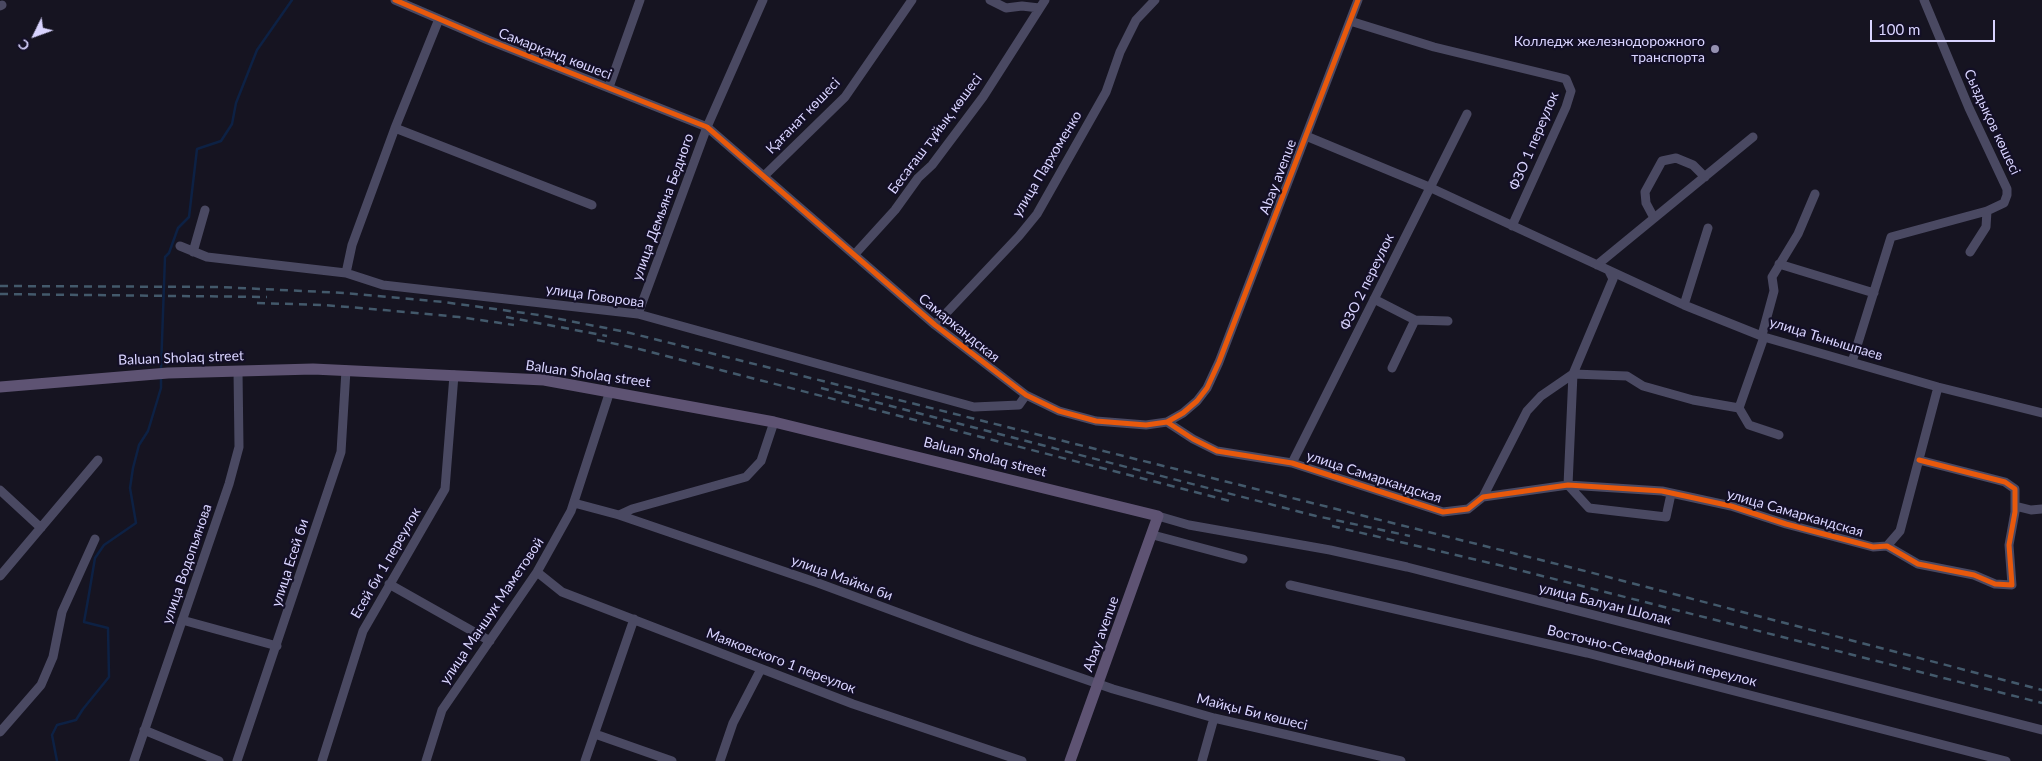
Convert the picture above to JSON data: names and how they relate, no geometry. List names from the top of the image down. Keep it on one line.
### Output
{"streets":{"main road":["Abay avenue","Baluan Sholaq street"],"street":["Самарқанд көшесі","Қағанат көшесі","Сыздықов көшесі","Бесағаш тұйық көшесі","ФЗО 1 переулок","улица Пархоменко","улица Демьяна Бедного","ФЗО 2 переулок","улица Говорова","Самаркандская","улица Тынышпаев","улица Самаркандская","улица Есей би","Есей би 1 переулок","улица Водопьянова","улица Майкы би","улица Балуан Шолак","улица Маншук Маметовой","Восточно-Семафорный переулок","Маяковского 1 переулок","Майқы Би көшесі"]},"crossings":[["Самарқанд көшесі","улица Демьяна Бедного"],["Самарқанд көшесі","Самаркандская"],["Қағанат көшесі","Самаркандская"],["Бесағаш тұйық көшесі","Самаркандская"],["ФЗО 1 переулок","Abay avenue"],["улица Пархоменко","Самаркандская"],["Abay avenue","Самаркандская"],["Abay avenue","Baluan Sholaq street"],["Abay avenue","улица Майкы би"],["Abay avenue","улица Балуан Шолак"],["Abay avenue","Майқы Би көшесі"],["улица Демьяна Бедного","улица Говорова"],["улица Демьяна Бедного","Самаркандская"],["ФЗО 2 переулок","улица Самаркандская"],["улица Говорова","Самаркандская"],["Самаркандская","улица Самаркандская"],["Baluan Sholaq street","улица Есей би"],["Baluan Sholaq street","Есей би 1 переулок"],["Baluan Sholaq street","улица Водопьянова"],["Baluan Sholaq street","улица Балуан Шолак"],["Baluan Sholaq street","улица Маншук Маметовой"],["улица Майкы би","улица Маншук Маметовой"],["улица Майкы би","Майқы Би көшесі"],["улица Маншук Маметовой","Маяковского 1 переулок"]],"places":["Колледж железнодорожного транспорта"],"scale_bar":"100 m","north":"bottom left"}
